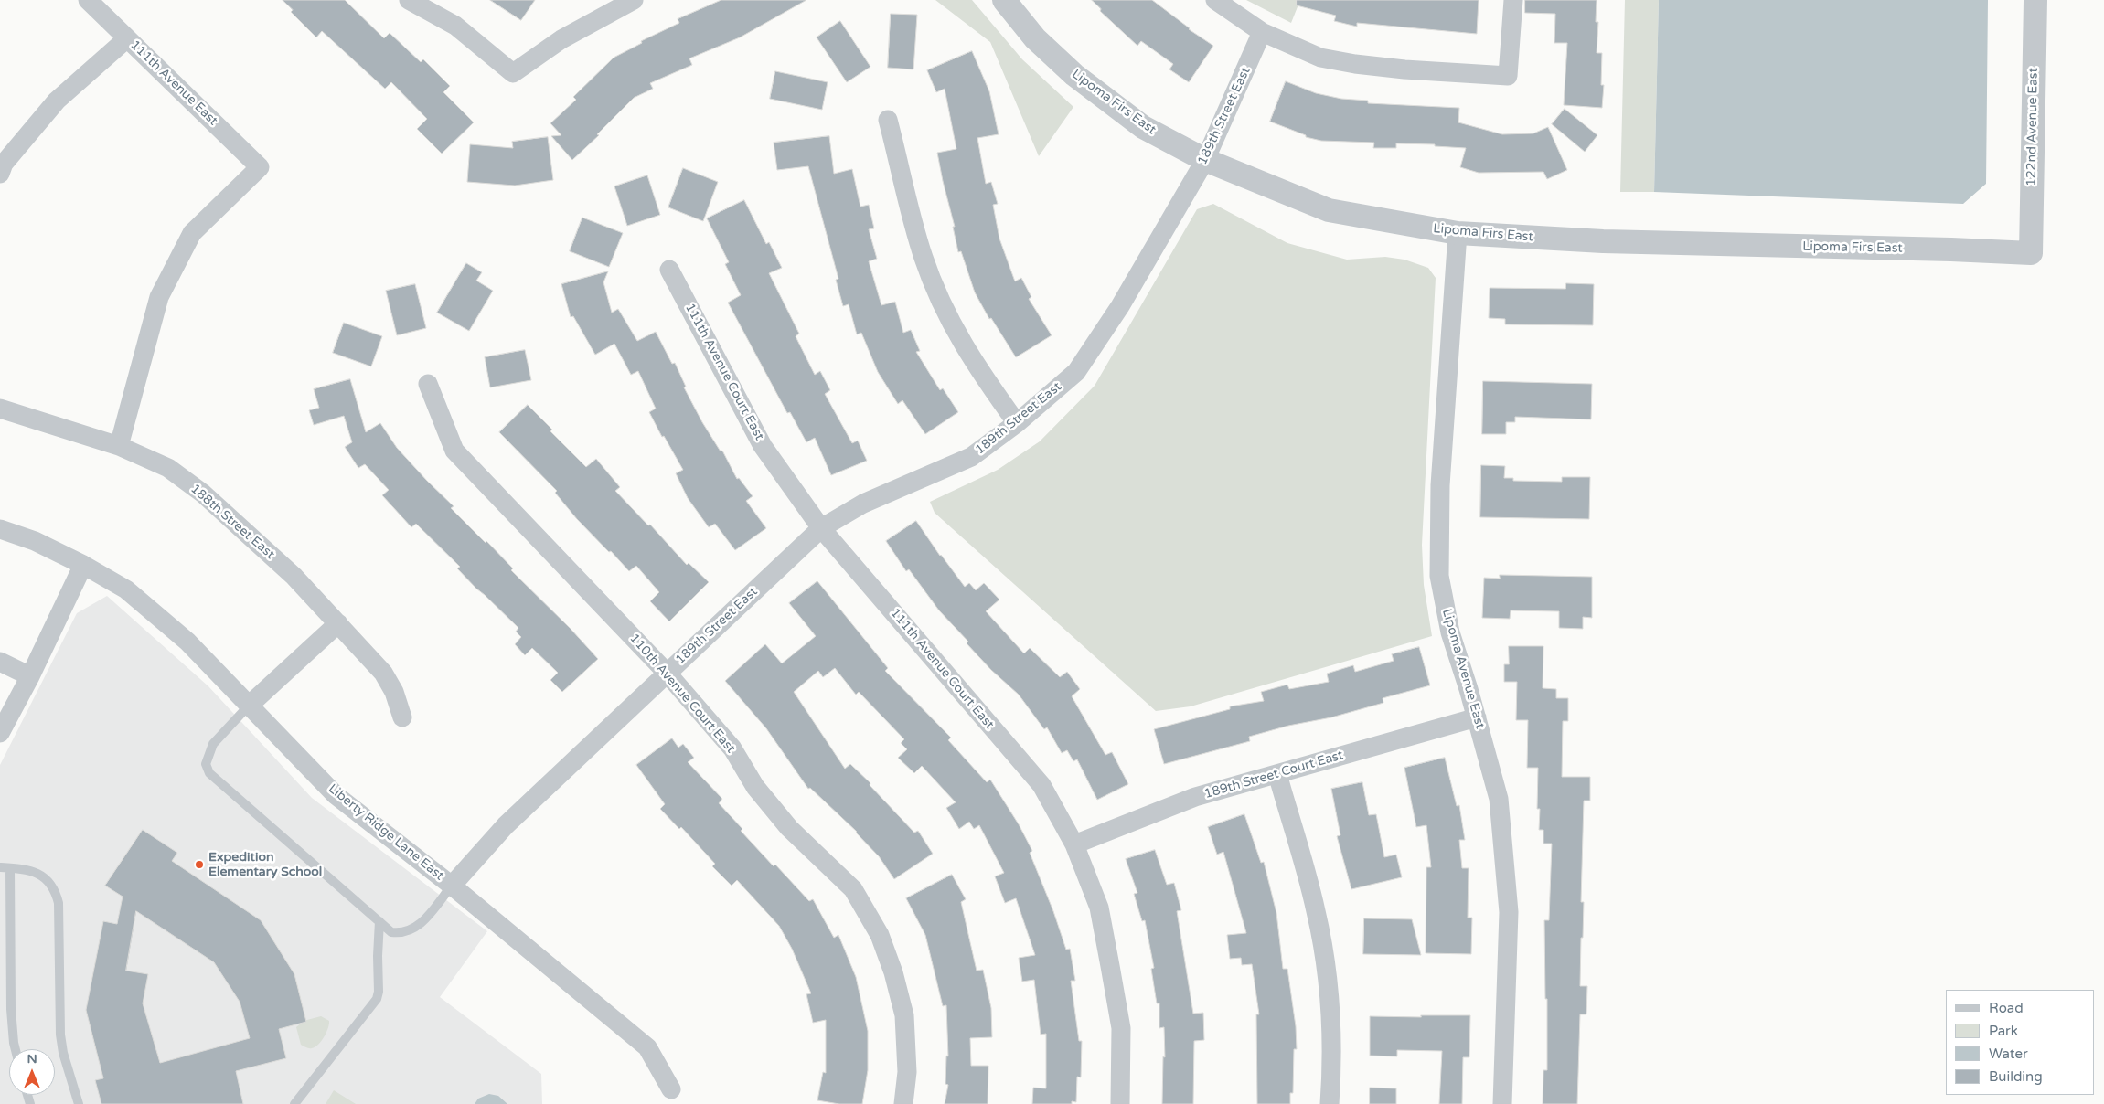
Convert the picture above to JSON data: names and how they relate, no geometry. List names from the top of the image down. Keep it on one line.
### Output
{"streets":{"street":["111th Avenue East","Lipoma Firs East","189th Street East","122nd Avenue East","111th Avenue Court East","188th Street East","Lipoma Avenue East","110th Avenue Court East","189th Street Court East","Liberty Ridge Lane East"]},"crossings":[["111th Avenue East","188th Street East"],["Lipoma Firs East","189th Street East"],["Lipoma Firs East","122nd Avenue East"],["Lipoma Firs East","Lipoma Avenue East"],["189th Street East","111th Avenue Court East"],["189th Street East","110th Avenue Court East"],["189th Street East","Liberty Ridge Lane East"],["111th Avenue Court East","189th Street Court East"],["Lipoma Avenue East","189th Street Court East"]],"places":["Expedition Elementary School"],"legend":["Road","Park","Water","Building"],"north":"top"}
